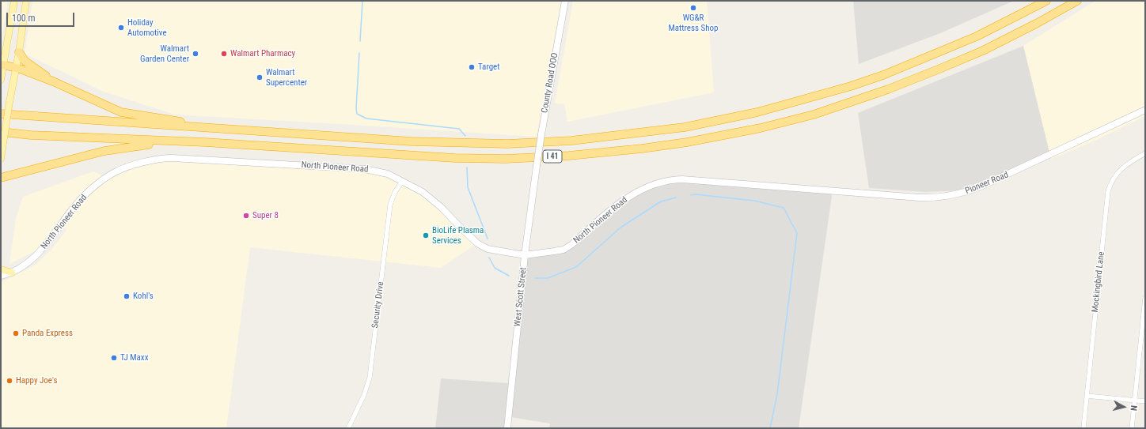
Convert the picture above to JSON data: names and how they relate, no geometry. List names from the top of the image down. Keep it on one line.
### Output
{"streets":{"highway":["I 41"],"main road":["County Road OOO","North Pioneer Road","Pioneer Road","West Scott Street"],"street":["Mockingbird Lane","Security Drive"]},"crossings":[["County Road OOO","West Scott Street"],["North Pioneer Road","Pioneer Road"],["North Pioneer Road","West Scott Street"],["North Pioneer Road","Security Drive"]],"places":["WG&R Mattress Shop","Holiday Automotive","Walmart Garden Center","Walmart Pharmacy","Target","Walmart Supercenter","Super 8","BioLife Plasma Services","Kohl's","Panda Express","TJ Maxx","Happy Joe's"],"scale_bar":"100 m","north":"right"}
